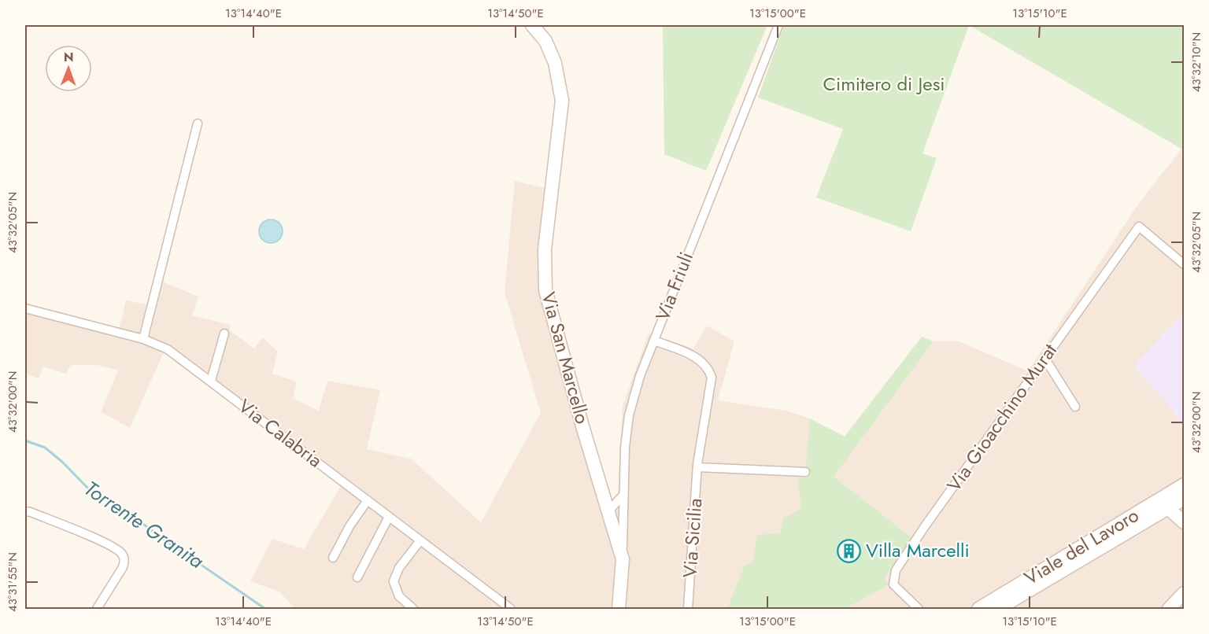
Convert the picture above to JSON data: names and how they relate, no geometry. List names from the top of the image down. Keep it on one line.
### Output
{"streets":{"main road":["Via San Marcello","Viale del Lavoro"],"street":["Via Friuli","Via Gioacchino Murat","Via Calabria","Via Sicilia"]},"crossings":[["Via Friuli","Via San Marcello"],["Via Friuli","Via Sicilia"]],"water":["Torrente Granita"],"parks":["Cimitero di Jesi"],"places":{"building":["Villa Marcelli"]},"north":"top","coordinates":["13°14'40\"E","13°14'50\"E","13°15'00\"E","13°15'10\"E","43°32'10\"N","43°32'05\"N","43°32'00\"N","43°31'55\"N"]}
